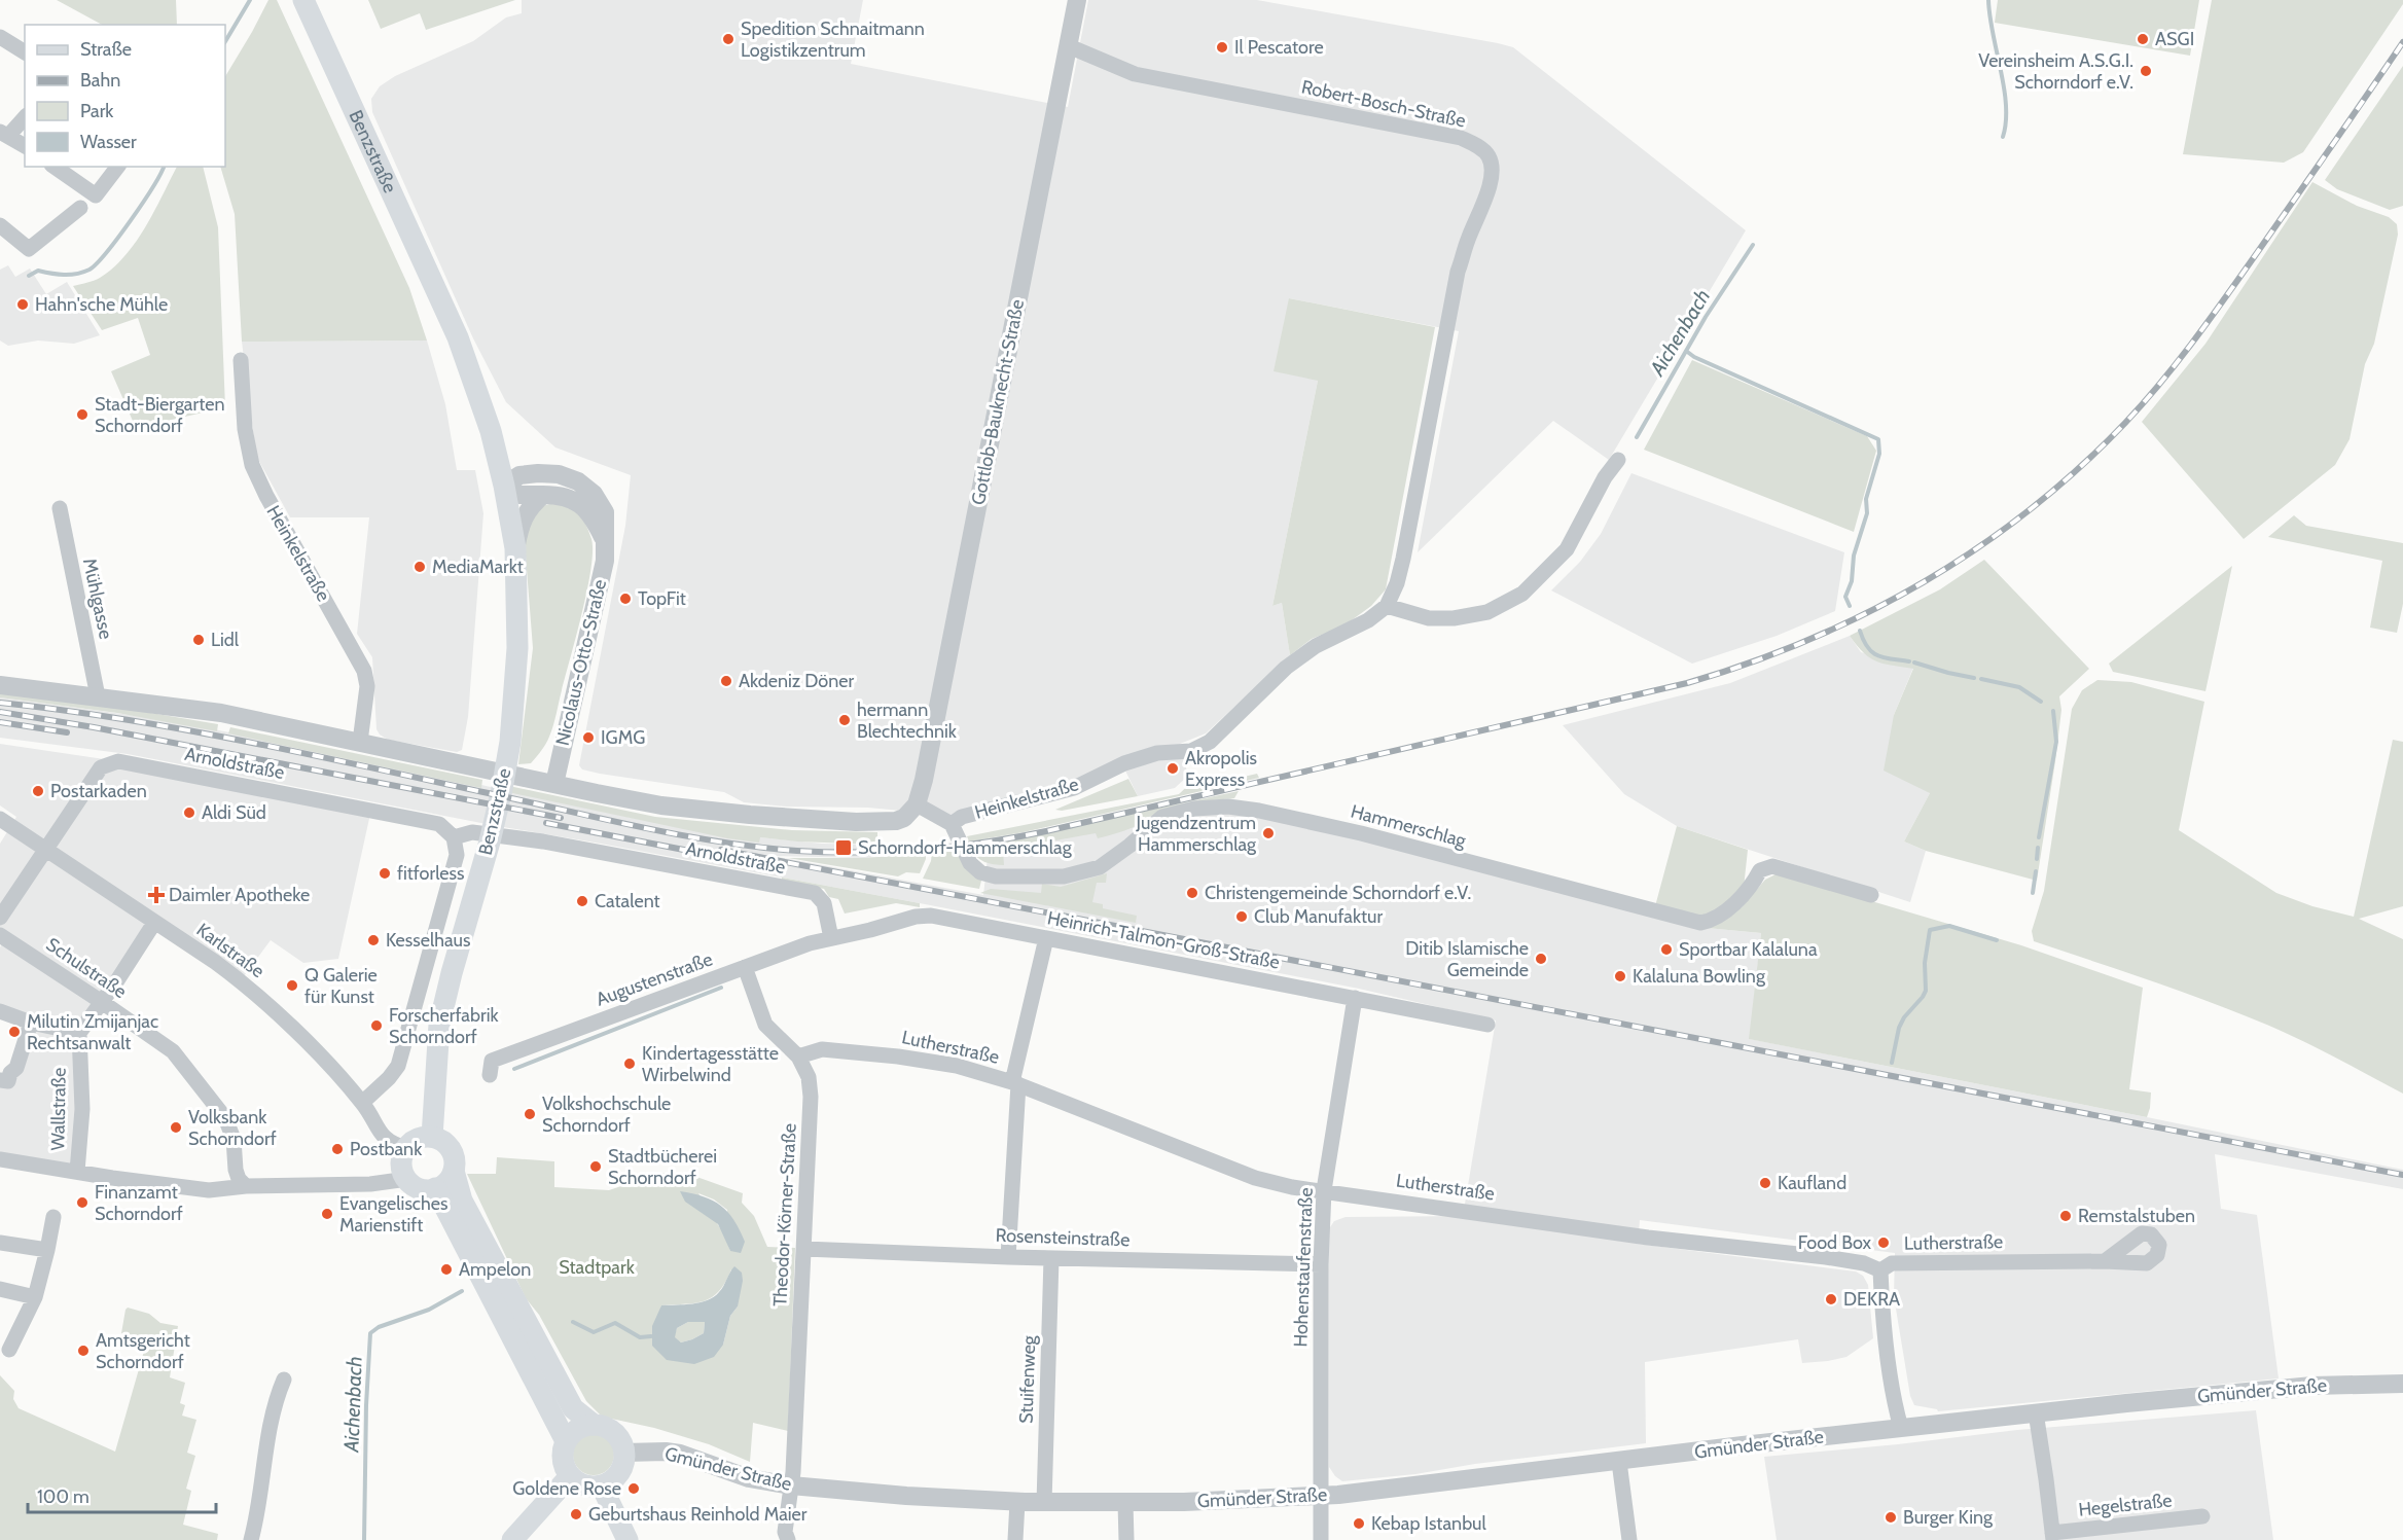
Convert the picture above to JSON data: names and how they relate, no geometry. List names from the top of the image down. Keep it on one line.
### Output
{"streets":{"main road":["Benzstraße"],"street":["Robert-Bosch-Straße","Gottlob-Bauknecht-Straße","Heinkelstraße","Mühlgasse","Nicolaus-Otto-Straße","Arnoldstraße","Hammerschlag","Heinrich-Talmon-Groß-Straße","Karlstraße","Schulstraße","Augustenstraße","Lutherstraße","Wallstraße","Theodor-Körner-Straße","Rosensteinstraße","Hohenstaufenstraße","Stuifenweg","Gmünder Straße","Hegelstraße"]},"crossings":[["Robert-Bosch-Straße","Gottlob-Bauknecht-Straße"],["Robert-Bosch-Straße","Heinkelstraße"],["Benzstraße","Nicolaus-Otto-Straße"],["Benzstraße","Karlstraße"],["Gottlob-Bauknecht-Straße","Heinkelstraße"],["Heinkelstraße","Hammerschlag"],["Arnoldstraße","Heinrich-Talmon-Groß-Straße"],["Arnoldstraße","Karlstraße"],["Arnoldstraße","Augustenstraße"],["Heinrich-Talmon-Groß-Straße","Augustenstraße"],["Heinrich-Talmon-Groß-Straße","Hohenstaufenstraße"],["Augustenstraße","Theodor-Körner-Straße"],["Lutherstraße","Theodor-Körner-Straße"],["Lutherstraße","Hohenstaufenstraße"],["Theodor-Körner-Straße","Rosensteinstraße"],["Theodor-Körner-Straße","Gmünder Straße"],["Rosensteinstraße","Hohenstaufenstraße"],["Rosensteinstraße","Stuifenweg"],["Hohenstaufenstraße","Gmünder Straße"],["Stuifenweg","Gmünder Straße"],["Gmünder Straße","Hegelstraße"]],"water":["Aichenbach"],"parks":["Stadtpark"],"places":{"other":["Spedition Schnaitmann Logistikzentrum","ASGI","Il Pescatore","Vereinsheim A.S.G.I. Schorndorf e.V.","Hahn'sche Mühle","Stadt-Biergarten Schorndorf","MediaMarkt","TopFit","Lidl","Akdeniz Döner","hermann Blechtechnik","IGMG","Akropolis Express","Postarkaden","Aldi Süd","Jugendzentrum Hammerschlag","fitforless","Christengemeinde Schorndorf e.V.","Catalent","Club Manufaktur","Kesselhaus","Sportbar Kalaluna","Ditib Islamische Gemeinde","Kalaluna Bowling","Q Galerie für Kunst","Forscherfabrik Schorndorf","Milutin Zmijanjac Rechtsanwalt","Kindertagesstätte Wirbelwind","Volkshochschule Schorndorf","Volksbank Schorndorf","Postbank","Stadtbücherei Schorndorf","Kaufland","Finanzamt Schorndorf","Evangelisches Marienstift","Remstalstuben","Food Box","Ampelon","DEKRA","Amtsgericht Schorndorf","Goldene Rose","Geburtshaus Reinhold Maier","Burger King","Kebap Istanbul"],"transit":["Schorndorf-Hammerschlag"],"health":["Daimler Apotheke"]},"legend":["Straße","Bahn","Park","Wasser"],"scale_bar":"100 m"}
